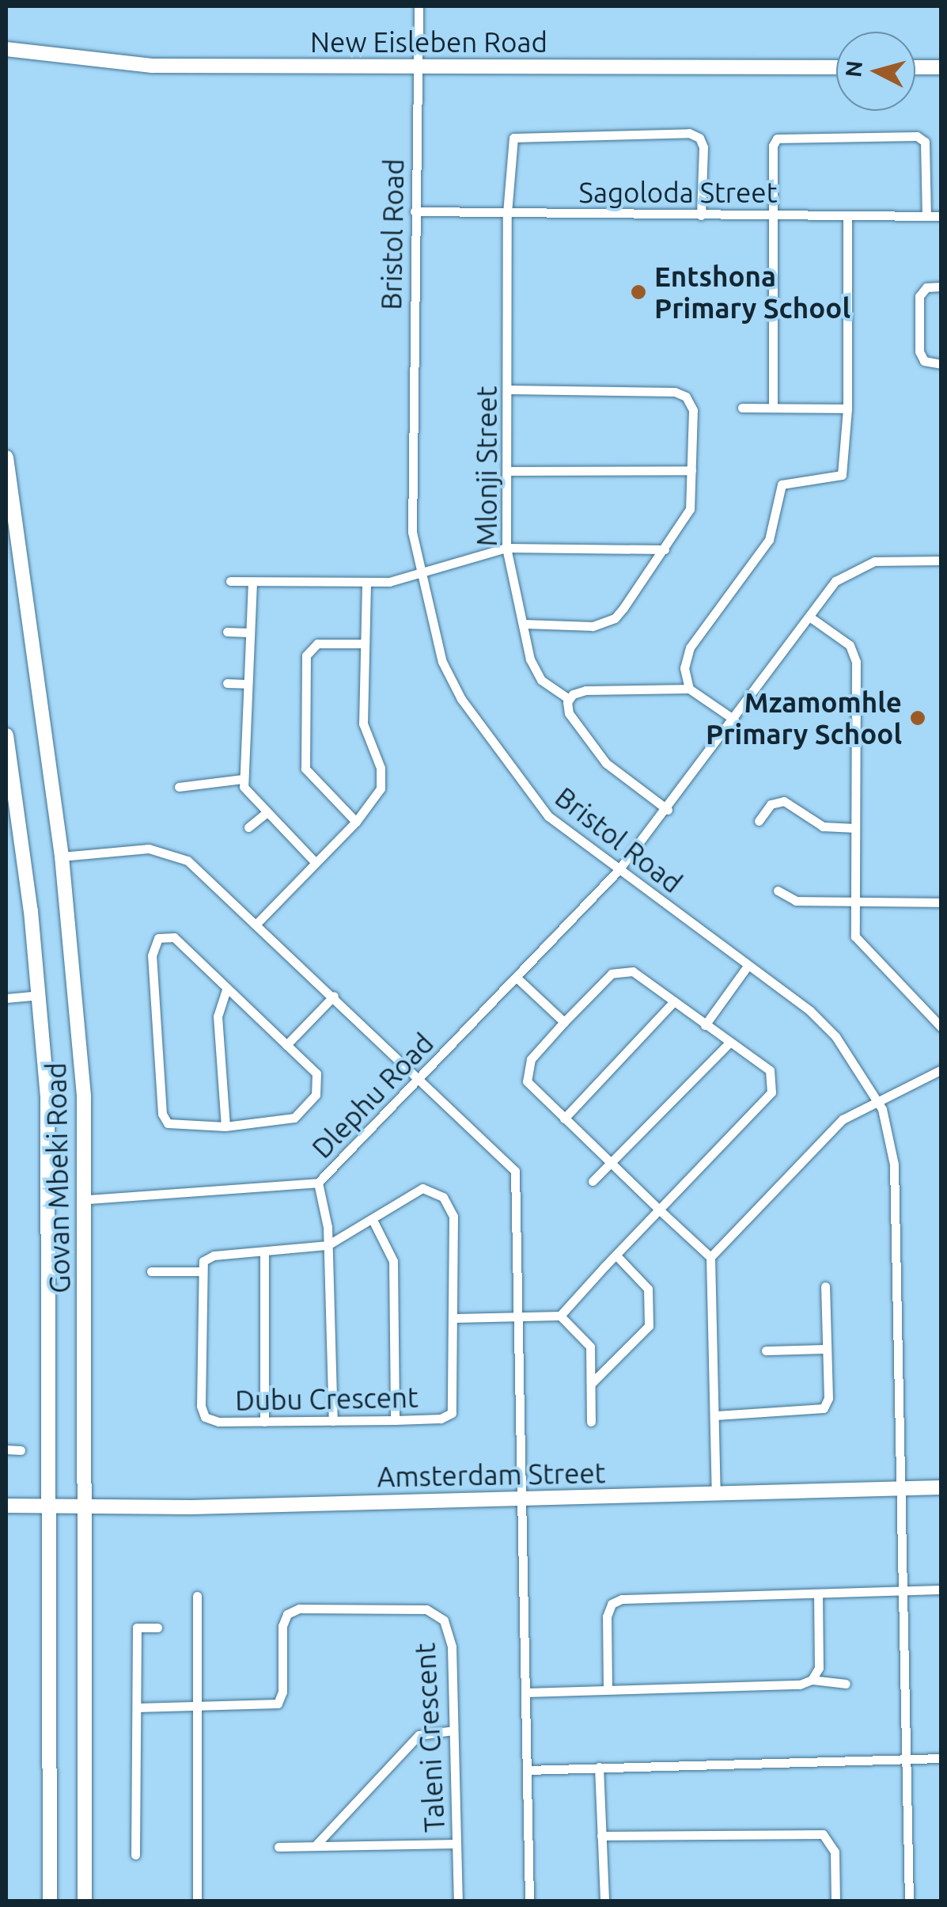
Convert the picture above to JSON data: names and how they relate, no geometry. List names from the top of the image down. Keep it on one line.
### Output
{"streets":{"main road":["New Eisleben Road","Govan Mbeki Road","Amsterdam Street"],"street":["Sagoloda Street","Bristol Road","Mlonji Street","Dlephu Road","Dubu Crescent","Taleni Crescent"]},"crossings":[["New Eisleben Road","Bristol Road"],["Sagoloda Street","Bristol Road"],["Sagoloda Street","Mlonji Street"],["Bristol Road","Dlephu Road"],["Bristol Road","Amsterdam Street"],["Mlonji Street","Dlephu Road"],["Dlephu Road","Govan Mbeki Road"],["Govan Mbeki Road","Amsterdam Street"]],"places":["Entshona Primary School","Mzamomhle Primary School"],"north":"left"}
